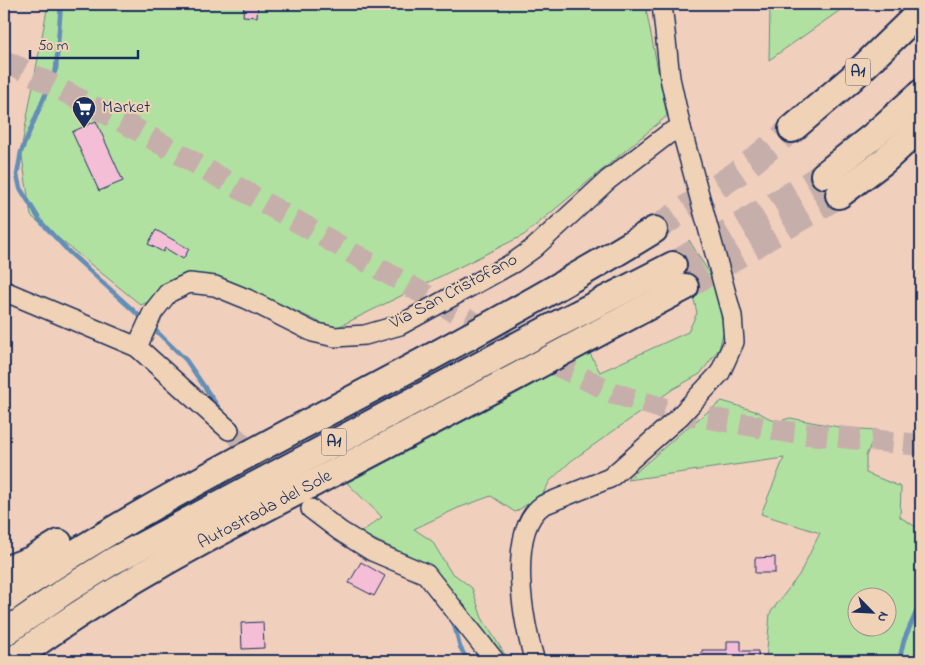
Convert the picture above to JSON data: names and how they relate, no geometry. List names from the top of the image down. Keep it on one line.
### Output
{"streets":{"highway":["A1","Autostrada del Sole"],"street":["Via San Cristofano"]},"places":{"supermarket":["Market"]},"scale_bar":"50 m","north":"bottom right"}
